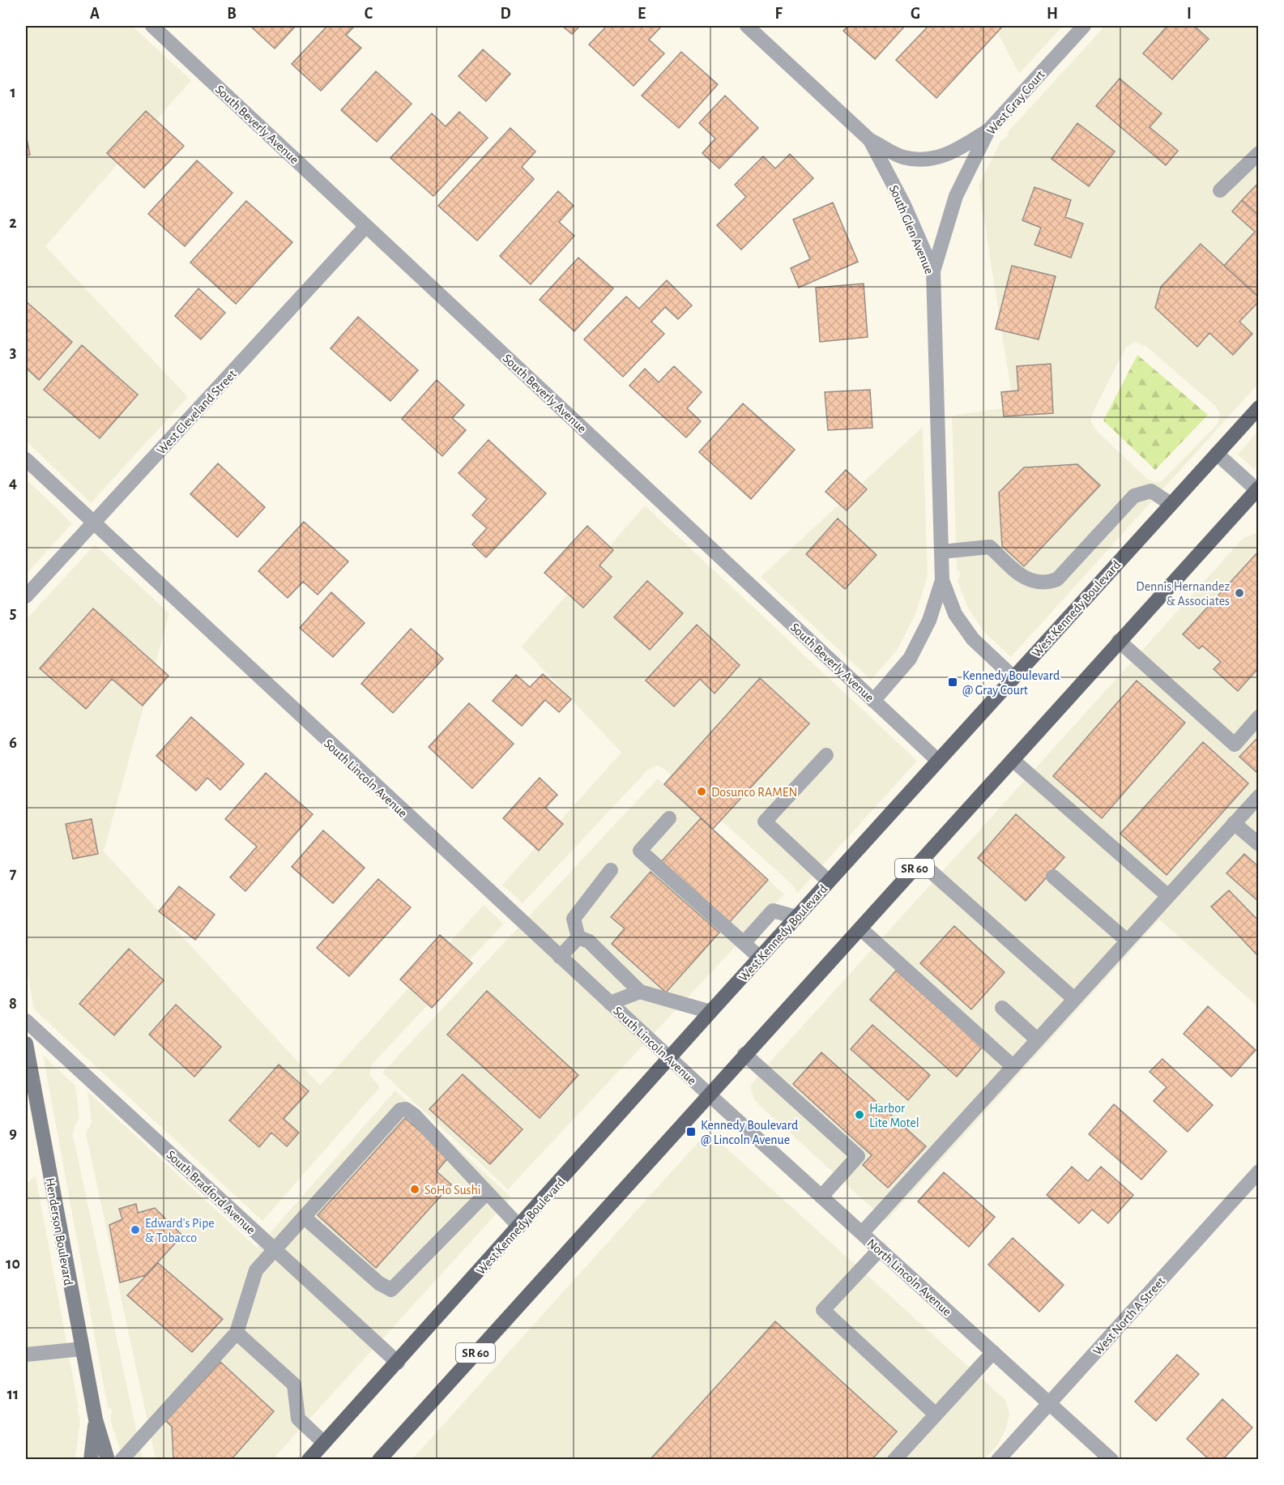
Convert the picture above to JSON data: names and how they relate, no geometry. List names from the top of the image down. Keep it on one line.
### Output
{"streets":{"main road":["West Kennedy Boulevard","SR 60","Henderson Boulevard"],"street":["West Gray Court","South Beverly Avenue","South Glen Avenue","West Cleveland Street","South Lincoln Avenue","South Bradford Avenue","North Lincoln Avenue","West North A Street"]},"crossings":[["West Gray Court","South Glen Avenue"],["South Beverly Avenue","South Glen Avenue"],["South Beverly Avenue","West Cleveland Street"],["South Beverly Avenue","West Kennedy Boulevard"],["South Glen Avenue","West Kennedy Boulevard"],["West Cleveland Street","South Lincoln Avenue"],["West Kennedy Boulevard","South Lincoln Avenue"],["West Kennedy Boulevard","South Bradford Avenue"],["South Lincoln Avenue","SR 60"],["South Lincoln Avenue","North Lincoln Avenue"],["SR 60","North Lincoln Avenue"],["North Lincoln Avenue","West North A Street"]],"places":{"other":["Dennis Hernandez & Associates","Dosunco RAMEN","Harbor Lite Motel","SoHo Sushi","Edward's Pipe & Tobacco"],"transit":["Kennedy Boulevard @ Gray Court","Kennedy Boulevard @ Lincoln Avenue"]},"grid":{"columns":["A","B","C","D","E","F","G","H","I"],"rows":["1","2","3","4","5","6","7","8","9","10","11"]}}
